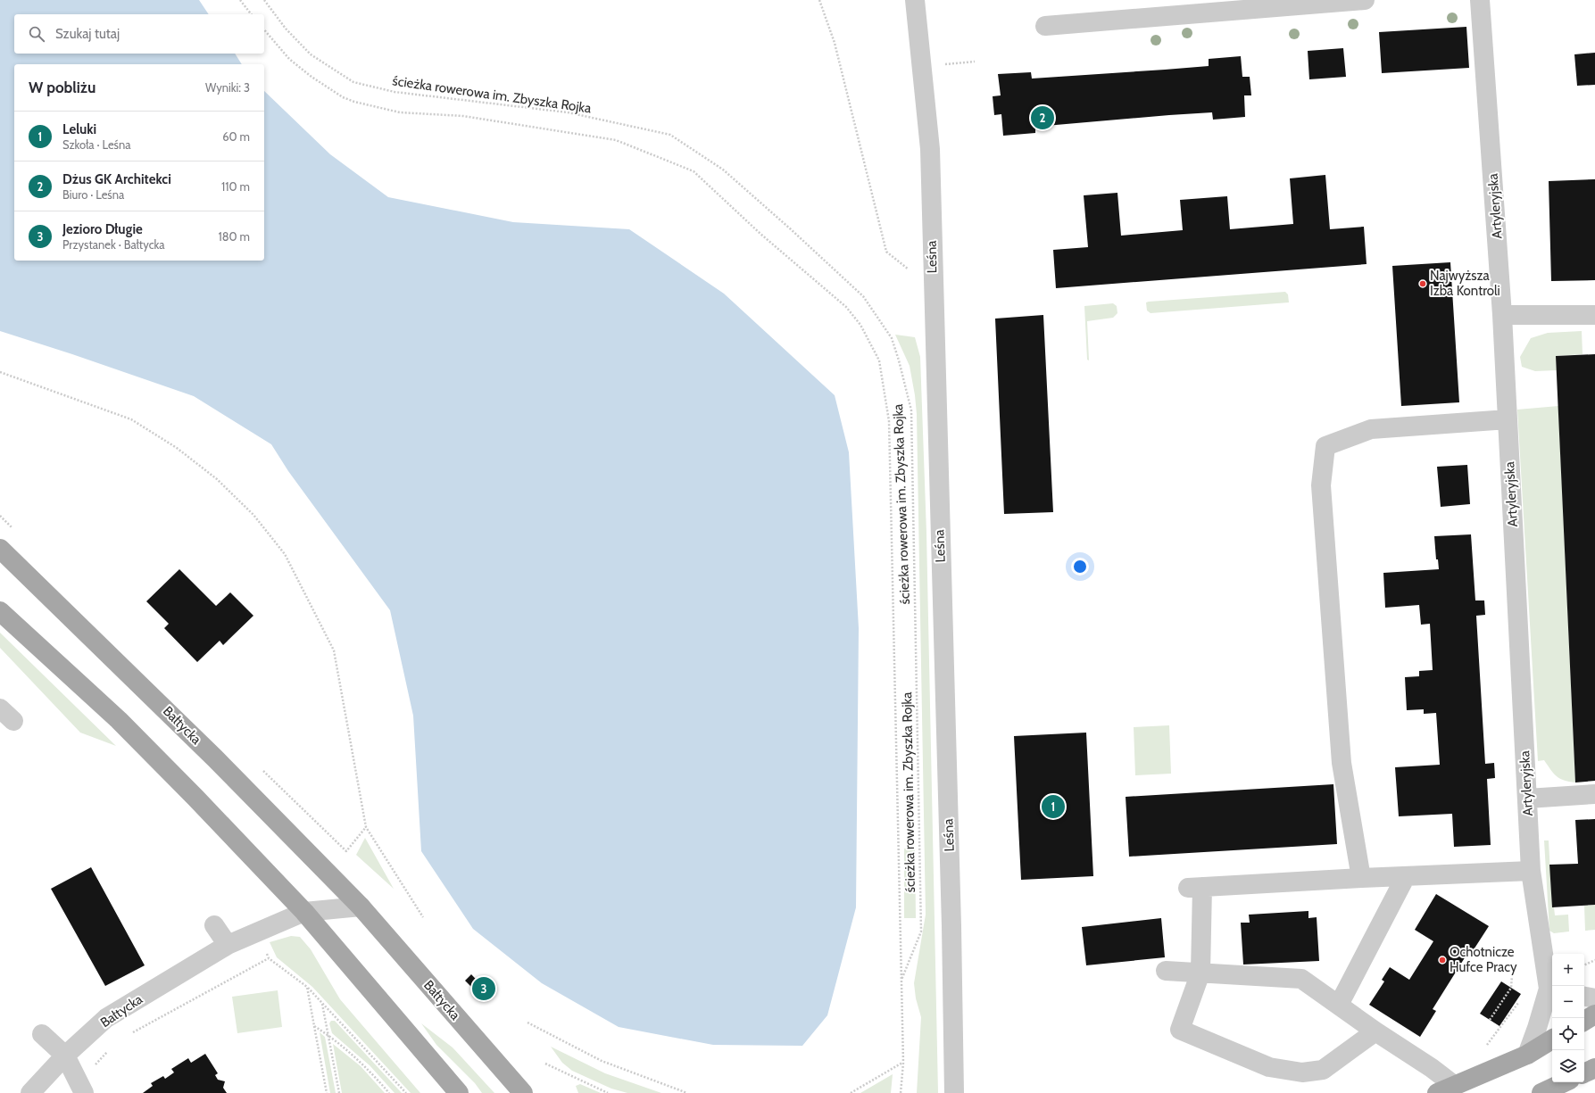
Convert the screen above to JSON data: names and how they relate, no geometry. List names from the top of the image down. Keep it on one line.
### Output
{"streets":{"main road":["Bałtycka"],"street":["Artyleryjska","Leśna"],"path":["ścieżka rowerowa im. Zbyszka Rojka"]},"places":["Najwyższa Izba Kontroli","Ochotnicze Hufce Pracy"],"page":{"search":"Szukaj tutaj","heading":["W pobliżu","Wyniki: 3"],"pins":["2","1","3"],"list":[{"mark":"1","name":"Leluki","note":"Szkoła · Leśna","value":"60 m"},{"mark":"2","name":"Dżus GK Architekci","note":"Biuro · Leśna","value":"110 m"},{"mark":"3","name":"Jezioro Długie","note":"Przystanek · Bałtycka","value":"180 m"}],"map_buttons":["+","−"]}}
